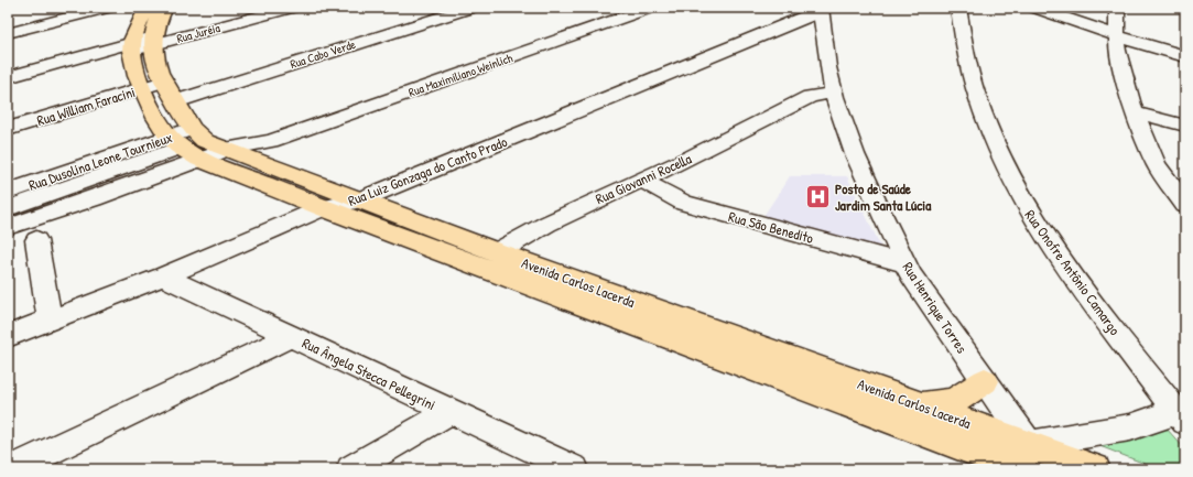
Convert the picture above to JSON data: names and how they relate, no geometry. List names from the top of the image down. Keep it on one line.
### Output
{"streets":{"main road":["Avenida Carlos Lacerda"],"street":["Rua Juréia","Rua Cabo Verde","Rua Maximiliano Weinlich","Rua William Faracini","Rua Dusolina Leone Tournieux","Rua Luiz Gonzaga do Canto Prado","Rua Giovanni Rocella","Rua São Benedito","Rua Onofre Antônio Camargo","Rua Henrique Torres","Rua Ângela Stecca Pellegrini"]},"crossings":[["Rua Juréia","Avenida Carlos Lacerda"],["Rua Cabo Verde","Avenida Carlos Lacerda"],["Rua Maximiliano Weinlich","Avenida Carlos Lacerda"],["Rua William Faracini","Avenida Carlos Lacerda"],["Rua Dusolina Leone Tournieux","Avenida Carlos Lacerda"],["Rua Luiz Gonzaga do Canto Prado","Avenida Carlos Lacerda"],["Rua Luiz Gonzaga do Canto Prado","Rua Henrique Torres"],["Rua Luiz Gonzaga do Canto Prado","Rua Ângela Stecca Pellegrini"],["Rua Giovanni Rocella","Rua São Benedito"],["Rua Giovanni Rocella","Avenida Carlos Lacerda"],["Rua Giovanni Rocella","Rua Henrique Torres"],["Rua São Benedito","Rua Henrique Torres"],["Avenida Carlos Lacerda","Rua Henrique Torres"]],"places":{"hospital":["Posto de Saúde Jardim Santa Lúcia"]}}
